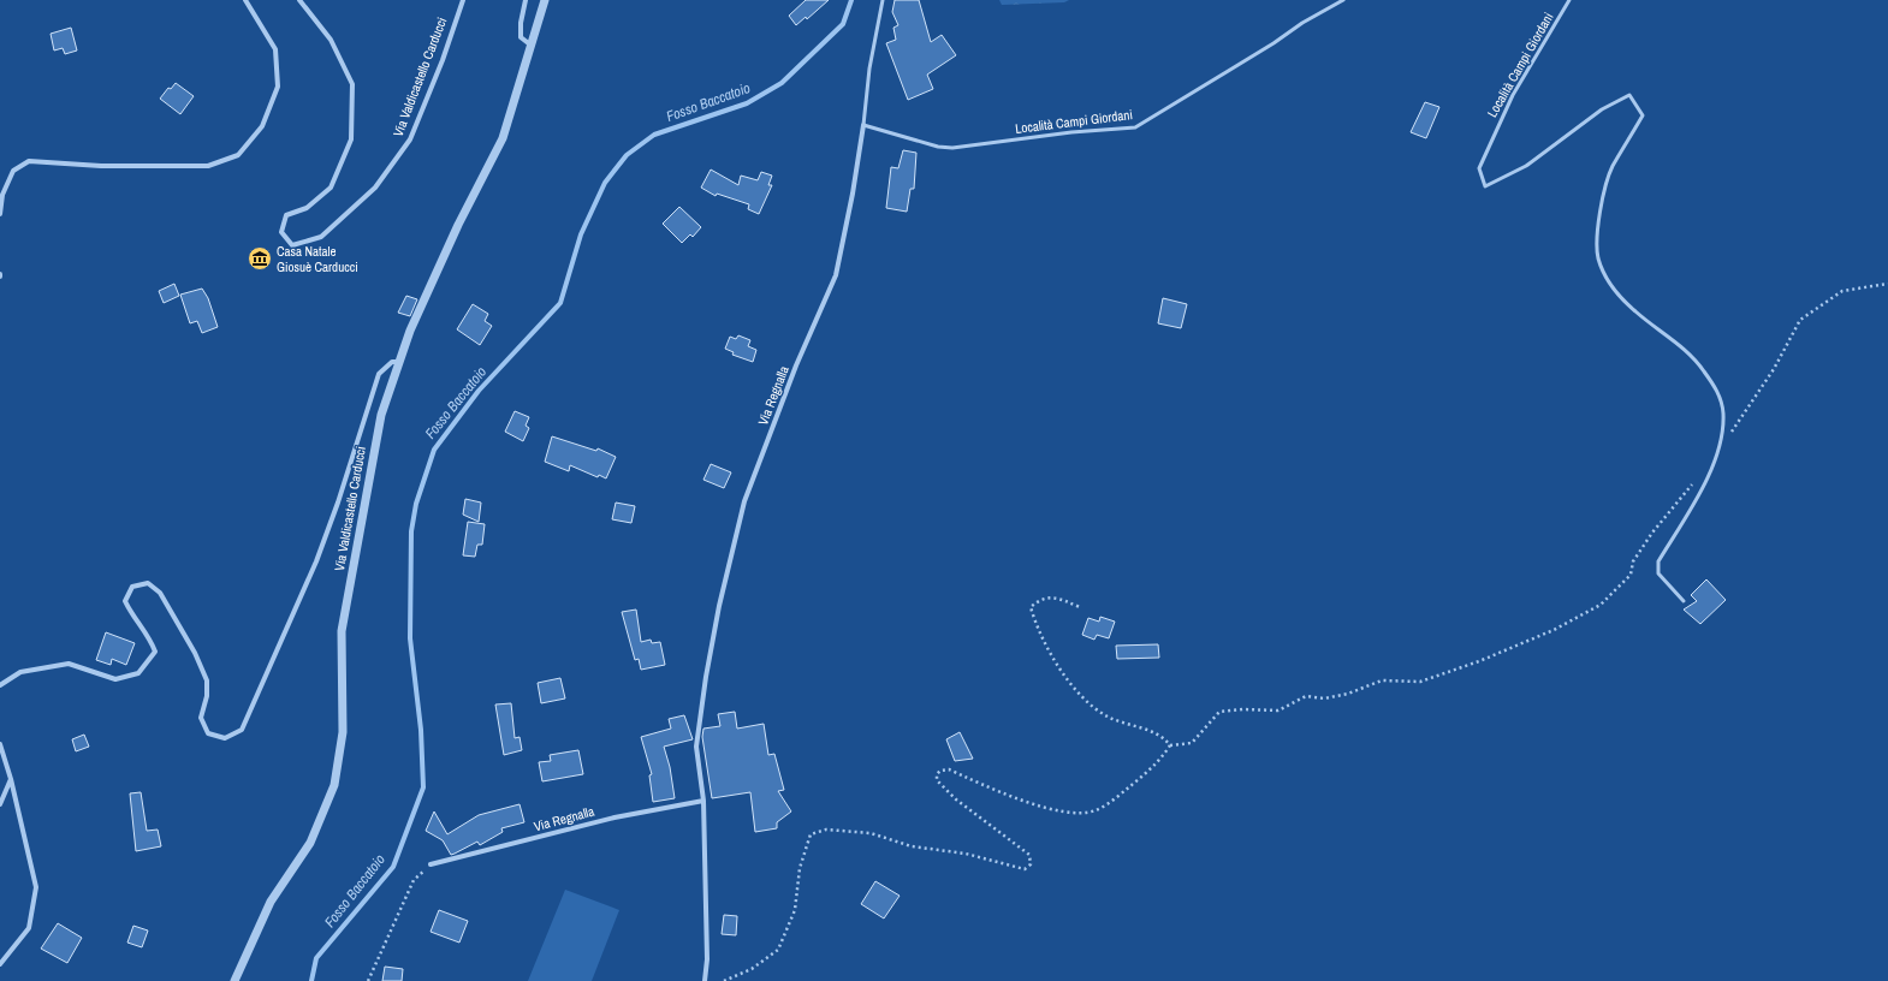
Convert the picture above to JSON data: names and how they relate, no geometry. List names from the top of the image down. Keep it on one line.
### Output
{"streets":{"street":["Via Valdicastello Carducci","Via Regnalla"],"lane":["Località Campi Giordani"]},"crossings":[["Località Campi Giordani","Via Regnalla"]],"water":["Fosso Baccatoio"],"places":{"museum":["Casa Natale Giosuè Carducci"]}}
